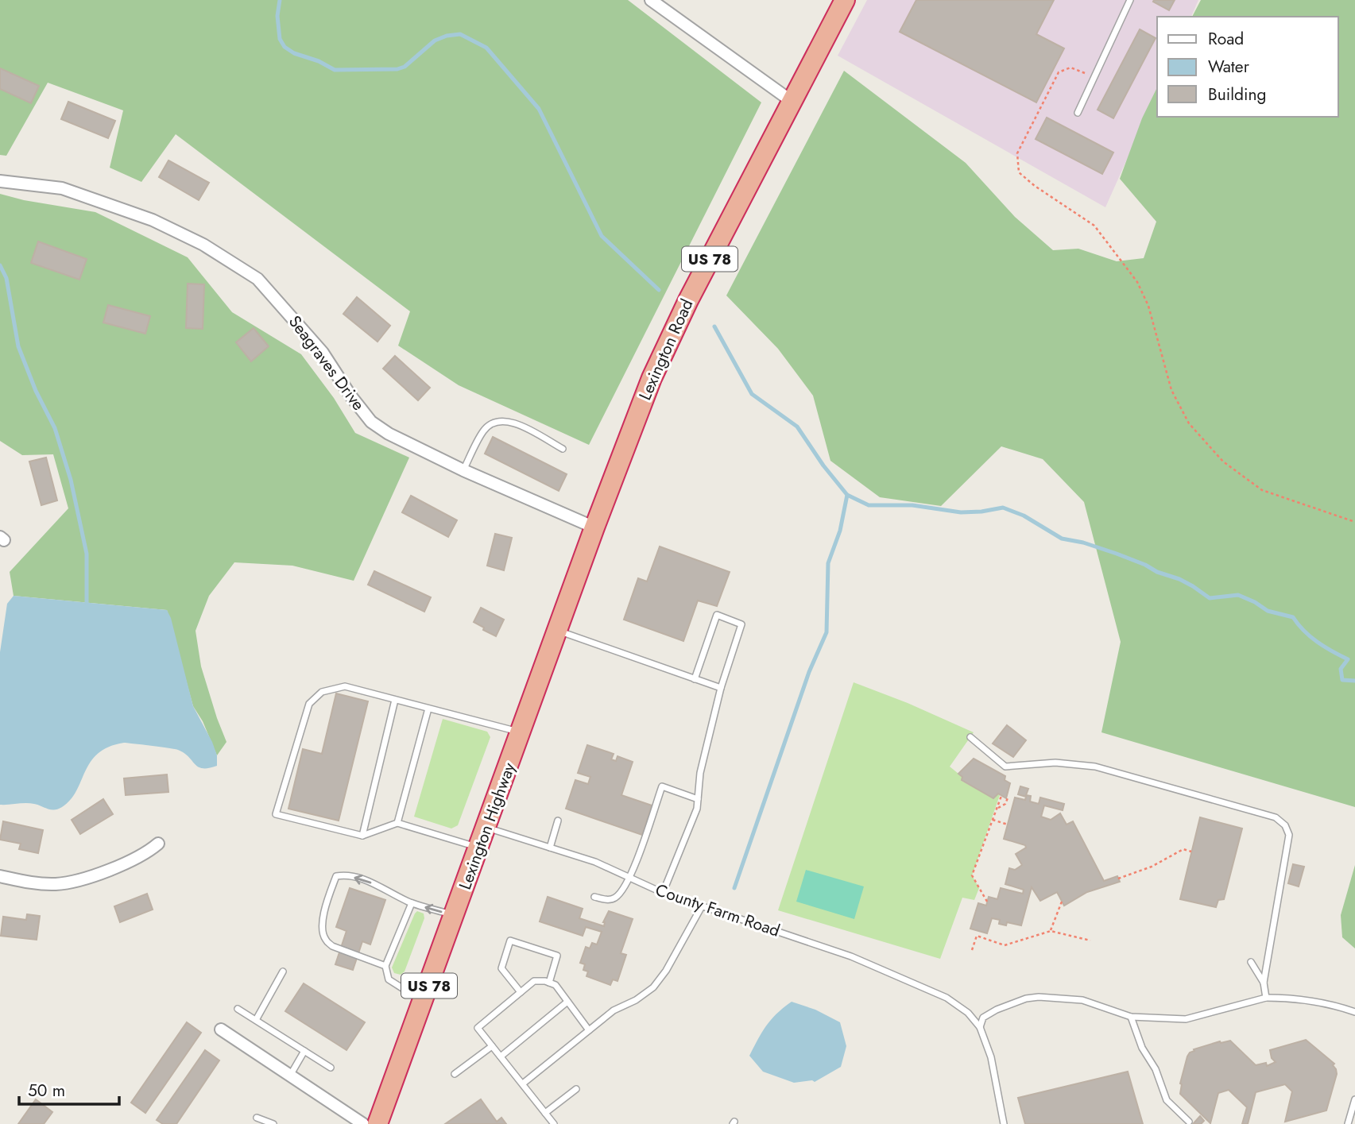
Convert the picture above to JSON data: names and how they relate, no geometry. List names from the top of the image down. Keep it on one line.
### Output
{"streets":{"highway":["US 78","Lexington Road","Lexington Highway"],"street":["Seagraves Drive"],"lane":["County Farm Road"]},"crossings":[["Lexington Road","Seagraves Drive"],["Lexington Road","Lexington Highway"],["Seagraves Drive","Lexington Highway"],["Lexington Highway","County Farm Road"]],"legend":["Road","Water","Building"],"scale_bar":"50 m"}
